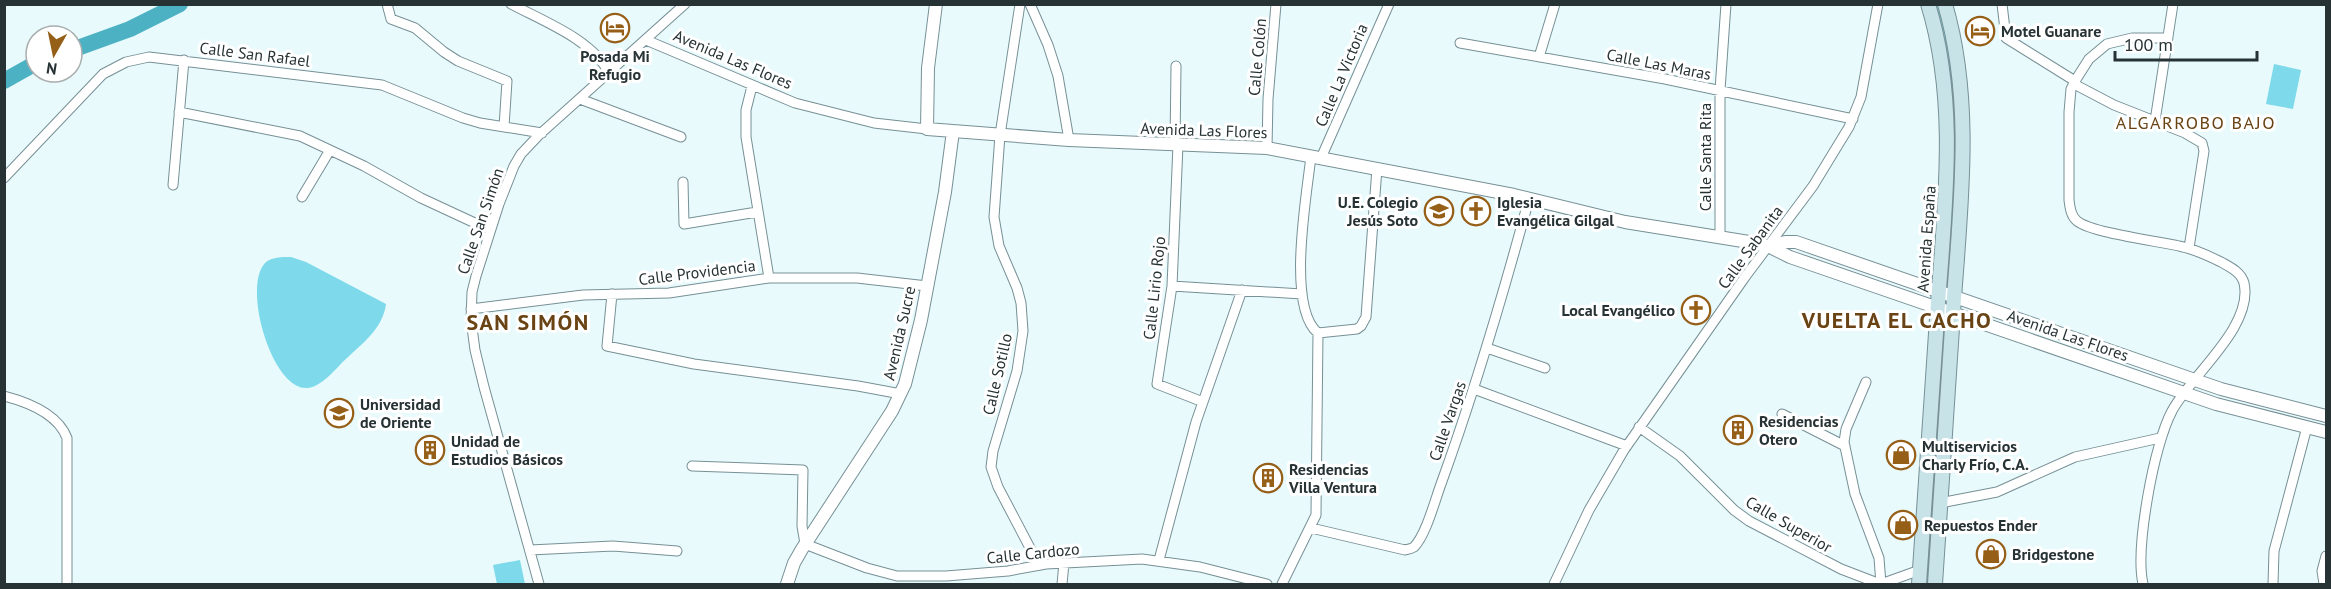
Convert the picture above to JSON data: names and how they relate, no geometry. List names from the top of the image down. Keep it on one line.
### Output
{"streets":{"main road":["Avenida España"],"street":["Calle San Rafael","Calle Colón","Avenida Las Flores","Calle Las Maras","Calle La Victoria","Calle Santa Rita","Calle San Simón","Calle Sabanita","Calle Providencia","Calle Lirio Rojo","Avenida Sucre","Calle Sotillo","Calle Vargas","Calle Superior","Calle Cardozo"]},"crossings":[["Calle San Rafael","Calle San Simón"],["Calle Colón","Avenida Las Flores"],["Avenida Las Flores","Calle La Victoria"],["Avenida Las Flores","Calle Santa Rita"],["Avenida Las Flores","Calle San Simón"],["Avenida Las Flores","Avenida España"],["Avenida Las Flores","Calle Sabanita"],["Avenida Las Flores","Calle Lirio Rojo"],["Avenida Las Flores","Avenida Sucre"],["Avenida Las Flores","Calle Sotillo"],["Avenida Las Flores","Calle Vargas"],["Calle Las Maras","Calle Santa Rita"],["Calle Las Maras","Calle Sabanita"],["Calle San Simón","Calle Providencia"],["Calle Sabanita","Calle Superior"],["Calle Providencia","Avenida Sucre"],["Avenida Sucre","Calle Cardozo"],["Calle Sotillo","Calle Cardozo"]],"districts":["ALGARROBO BAJO","VUELTA EL CACHO","SAN SIMÓN"],"places":{"hotel":["Posada Mi Refugio","Motel Guanare"],"school or university":["U.E. Colegio Jesús Soto","Universidad de Oriente"],"church":["Iglesia Evangélica Gilgal","Local Evangélico"],"building":["Residencias Otero","Unidad de Estudios Básicos","Residencias Villa Ventura"],"shop":["Multiservicios Charly Frío, C.A.","Repuestos Ender","Bridgestone"]},"scale_bar":"100 m","north":"bottom"}
